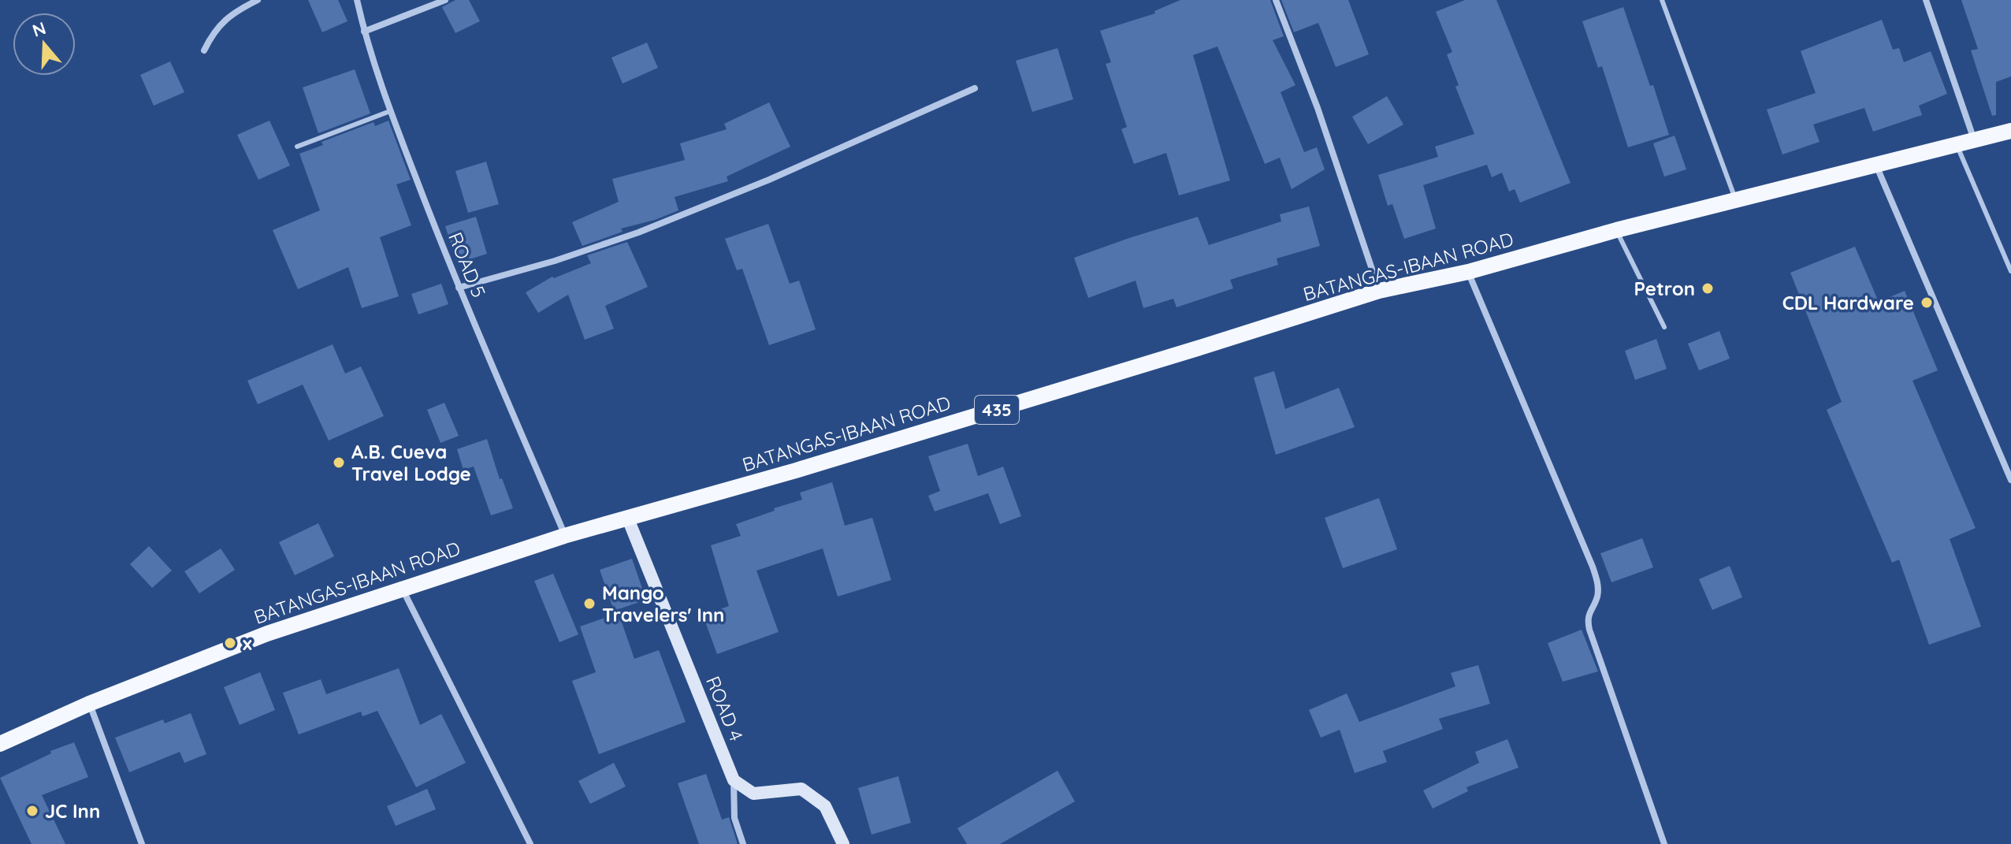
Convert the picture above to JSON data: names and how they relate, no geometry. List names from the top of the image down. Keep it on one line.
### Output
{"streets":{"main road":["BATANGAS-IBAAN ROAD","435"],"street":["ROAD 5","ROAD 4"]},"crossings":[["ROAD 5","BATANGAS-IBAAN ROAD"],["BATANGAS-IBAAN ROAD","ROAD 4"]],"places":["Petron","CDL Hardware","A.B. Cueva Travel Lodge","Mango Travelers' Inn","x","JC Inn"],"north":"top"}
